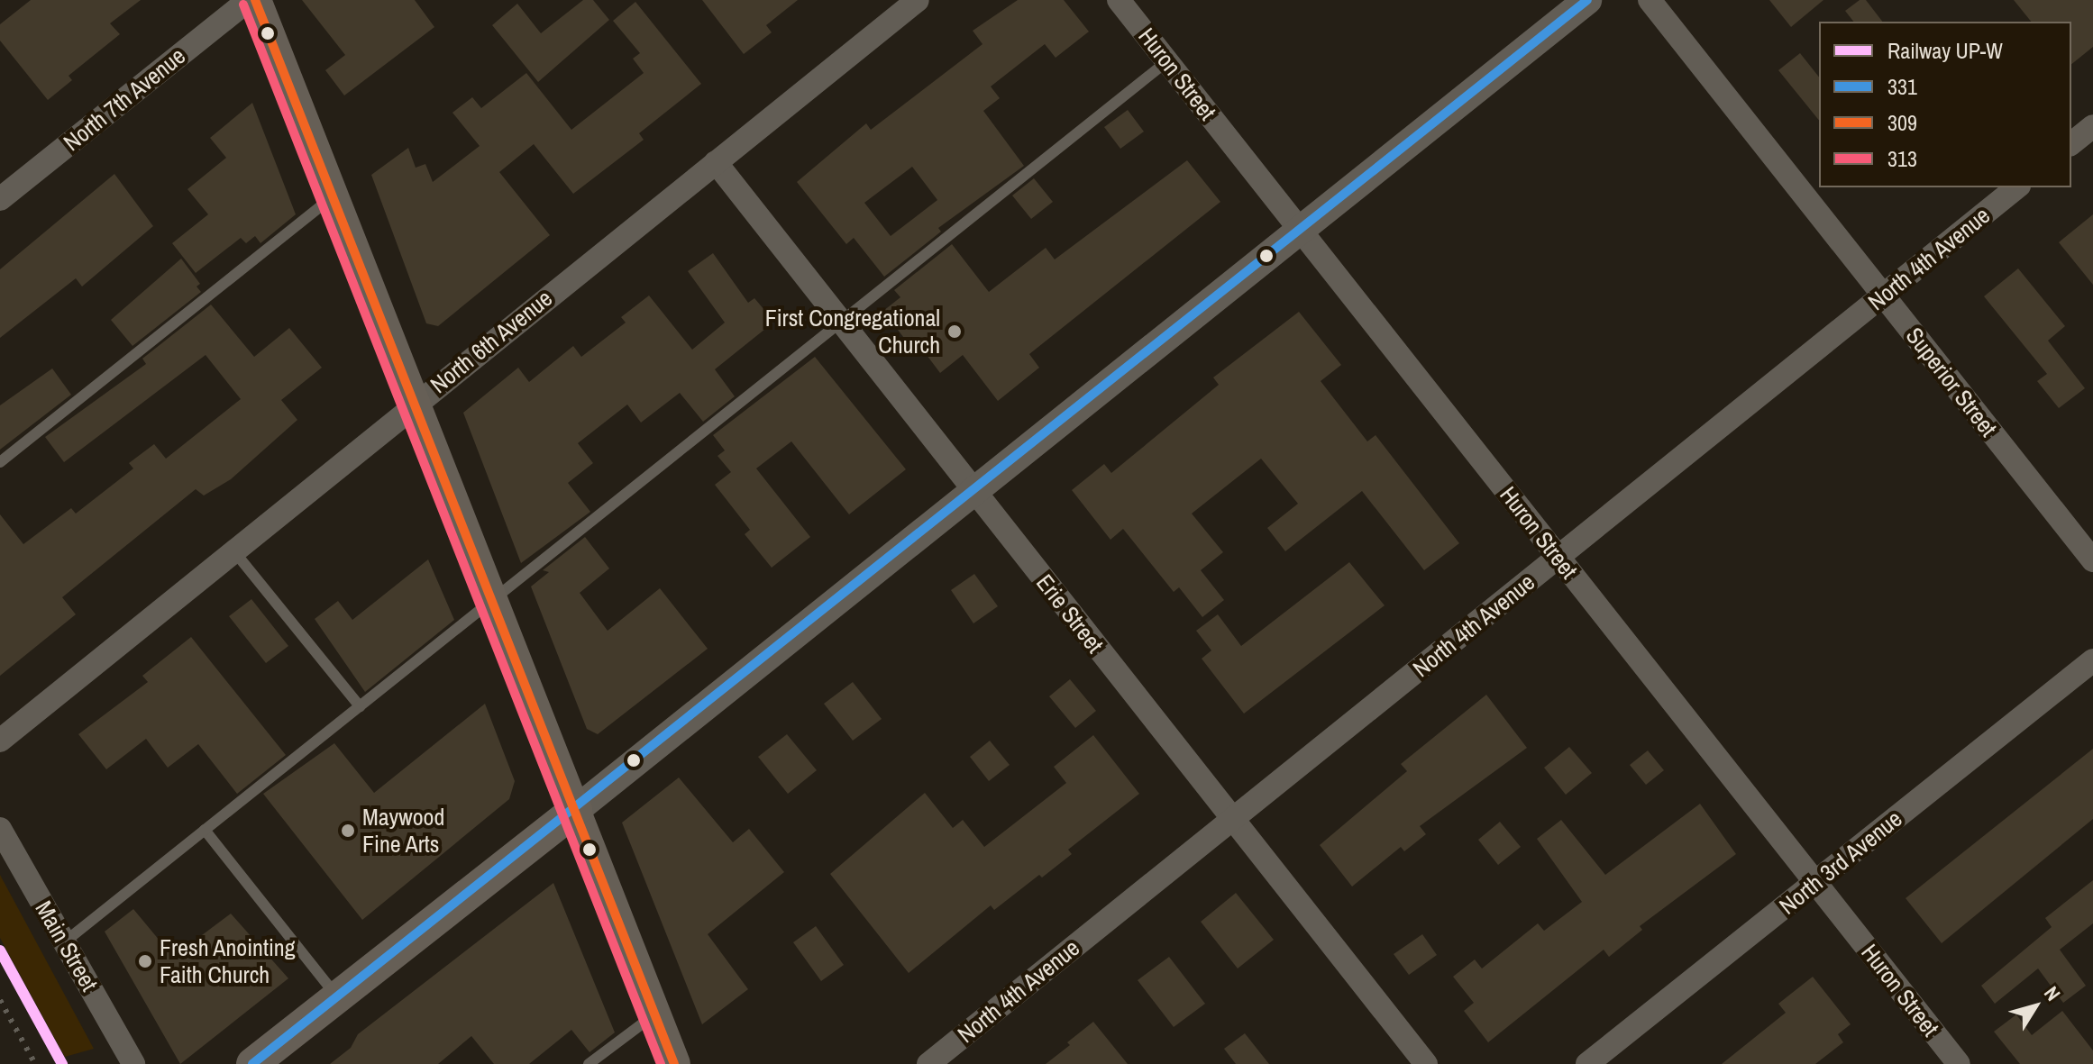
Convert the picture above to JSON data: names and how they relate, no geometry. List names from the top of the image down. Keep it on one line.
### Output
{"streets":{"street":["Huron Street","North 7th Avenue","North 4th Avenue","North 6th Avenue","Superior Street","Erie Street","North 3rd Avenue","Main Street"]},"crossings":[["Huron Street","North 4th Avenue"],["Huron Street","North 3rd Avenue"],["North 4th Avenue","Superior Street"],["North 4th Avenue","Erie Street"],["North 6th Avenue","Erie Street"]],"places":["First Congregational Church","Maywood Fine Arts","Fresh Anointing Faith Church"],"lines":["transit line 331","transit line 309","transit line 313","rail line UP-W"],"legend":["Railway UP-W","331","309","313"],"north":"top right"}
